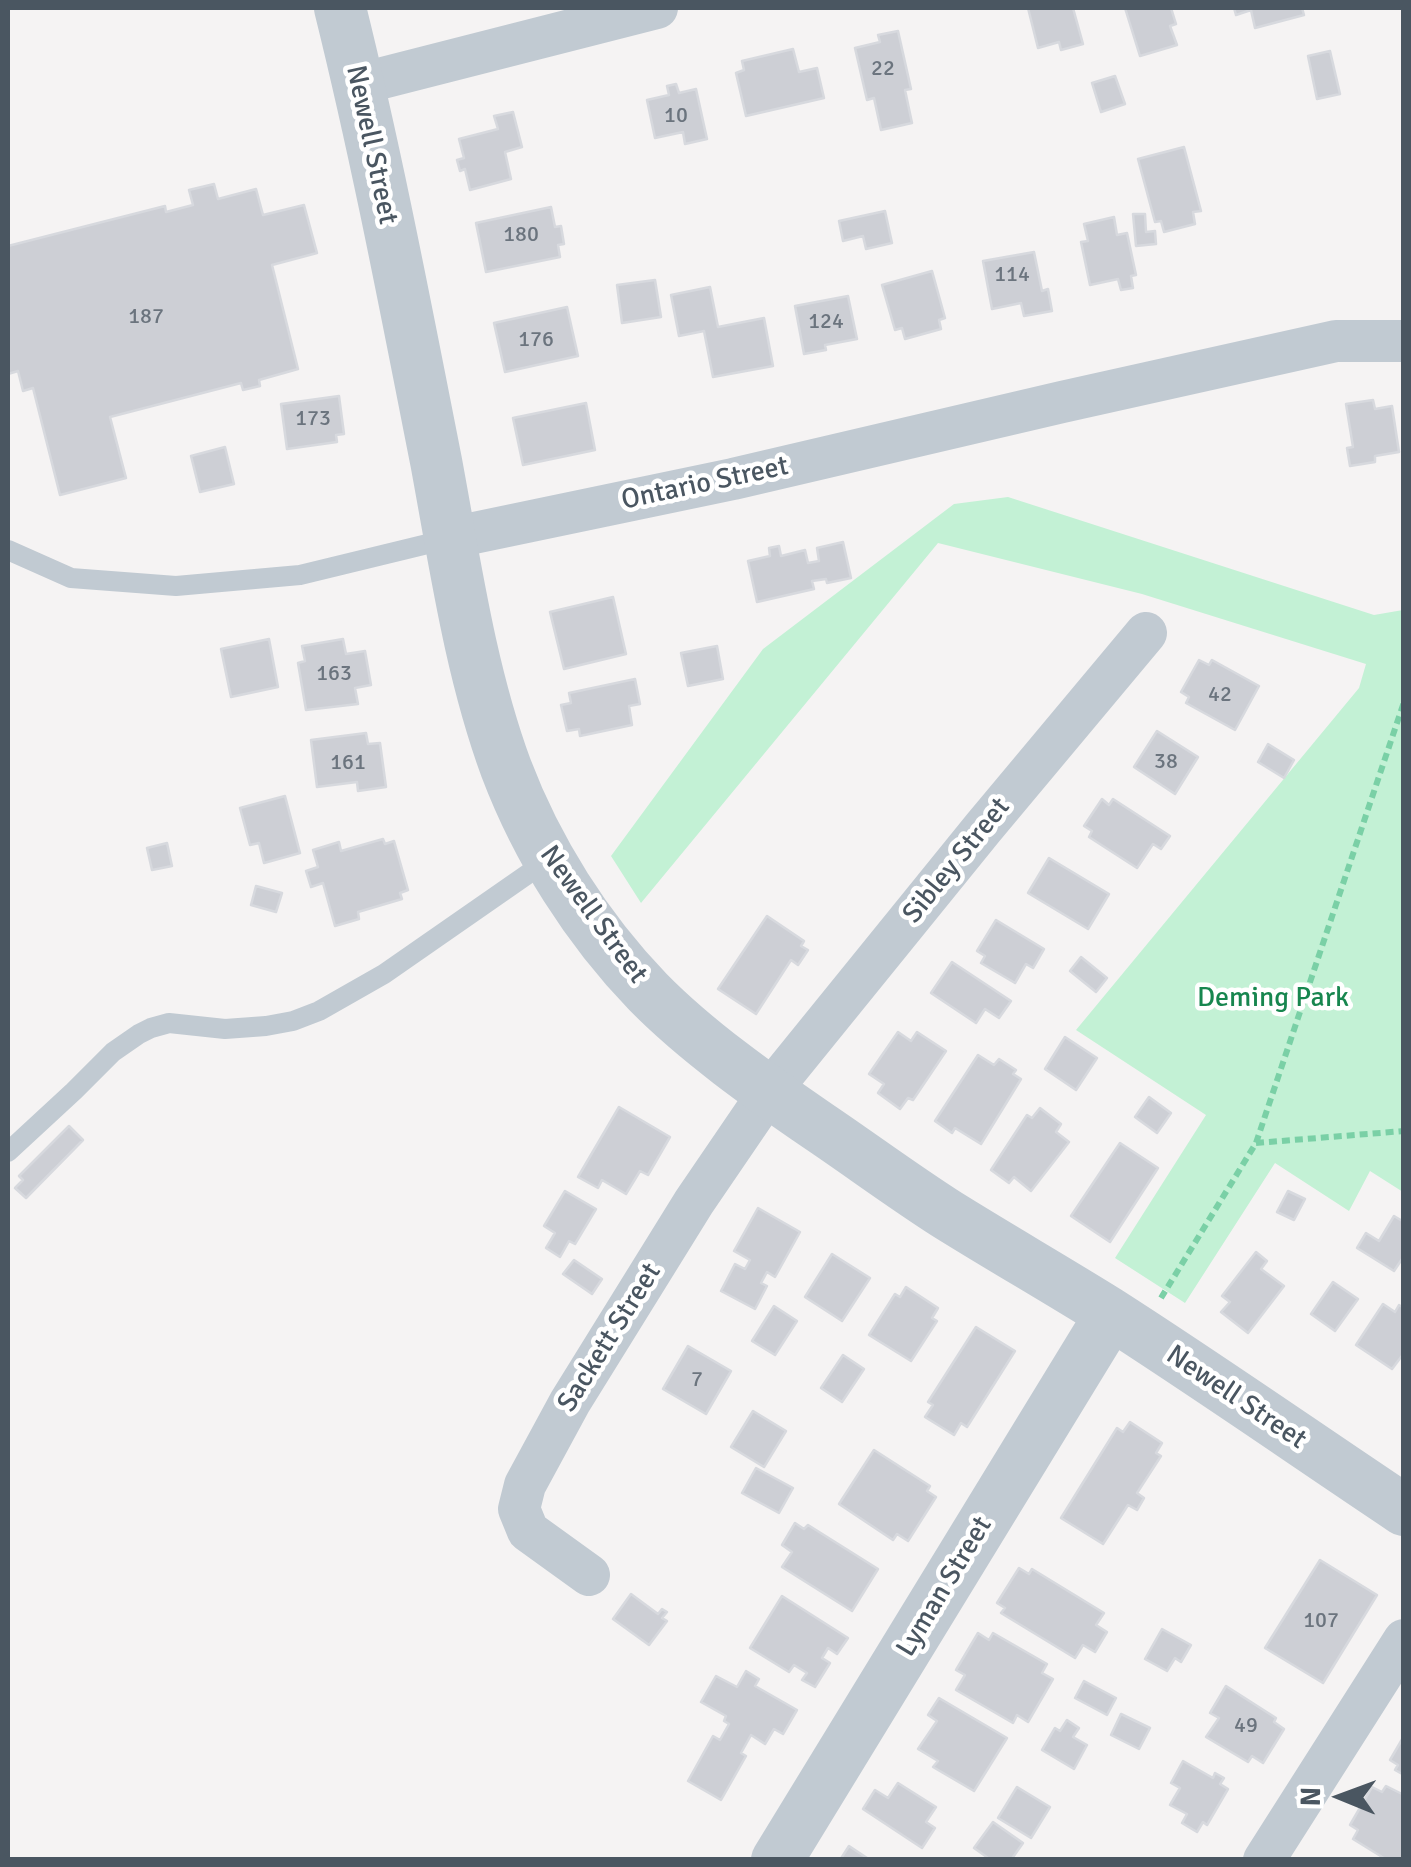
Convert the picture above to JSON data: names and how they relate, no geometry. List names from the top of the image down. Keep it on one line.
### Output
{"streets":{"street":["Newell Street","Ontario Street","Sibley Street","Sackett Street","Lyman Street"]},"crossings":[["Newell Street","Ontario Street"],["Newell Street","Sibley Street"],["Newell Street","Sackett Street"],["Newell Street","Lyman Street"],["Sibley Street","Sackett Street"]],"parks":["Deming Park"],"house_numbers":["22","10","180","114","187","124","176","173","163","42","38","161","7","107","49"],"north":"left"}
